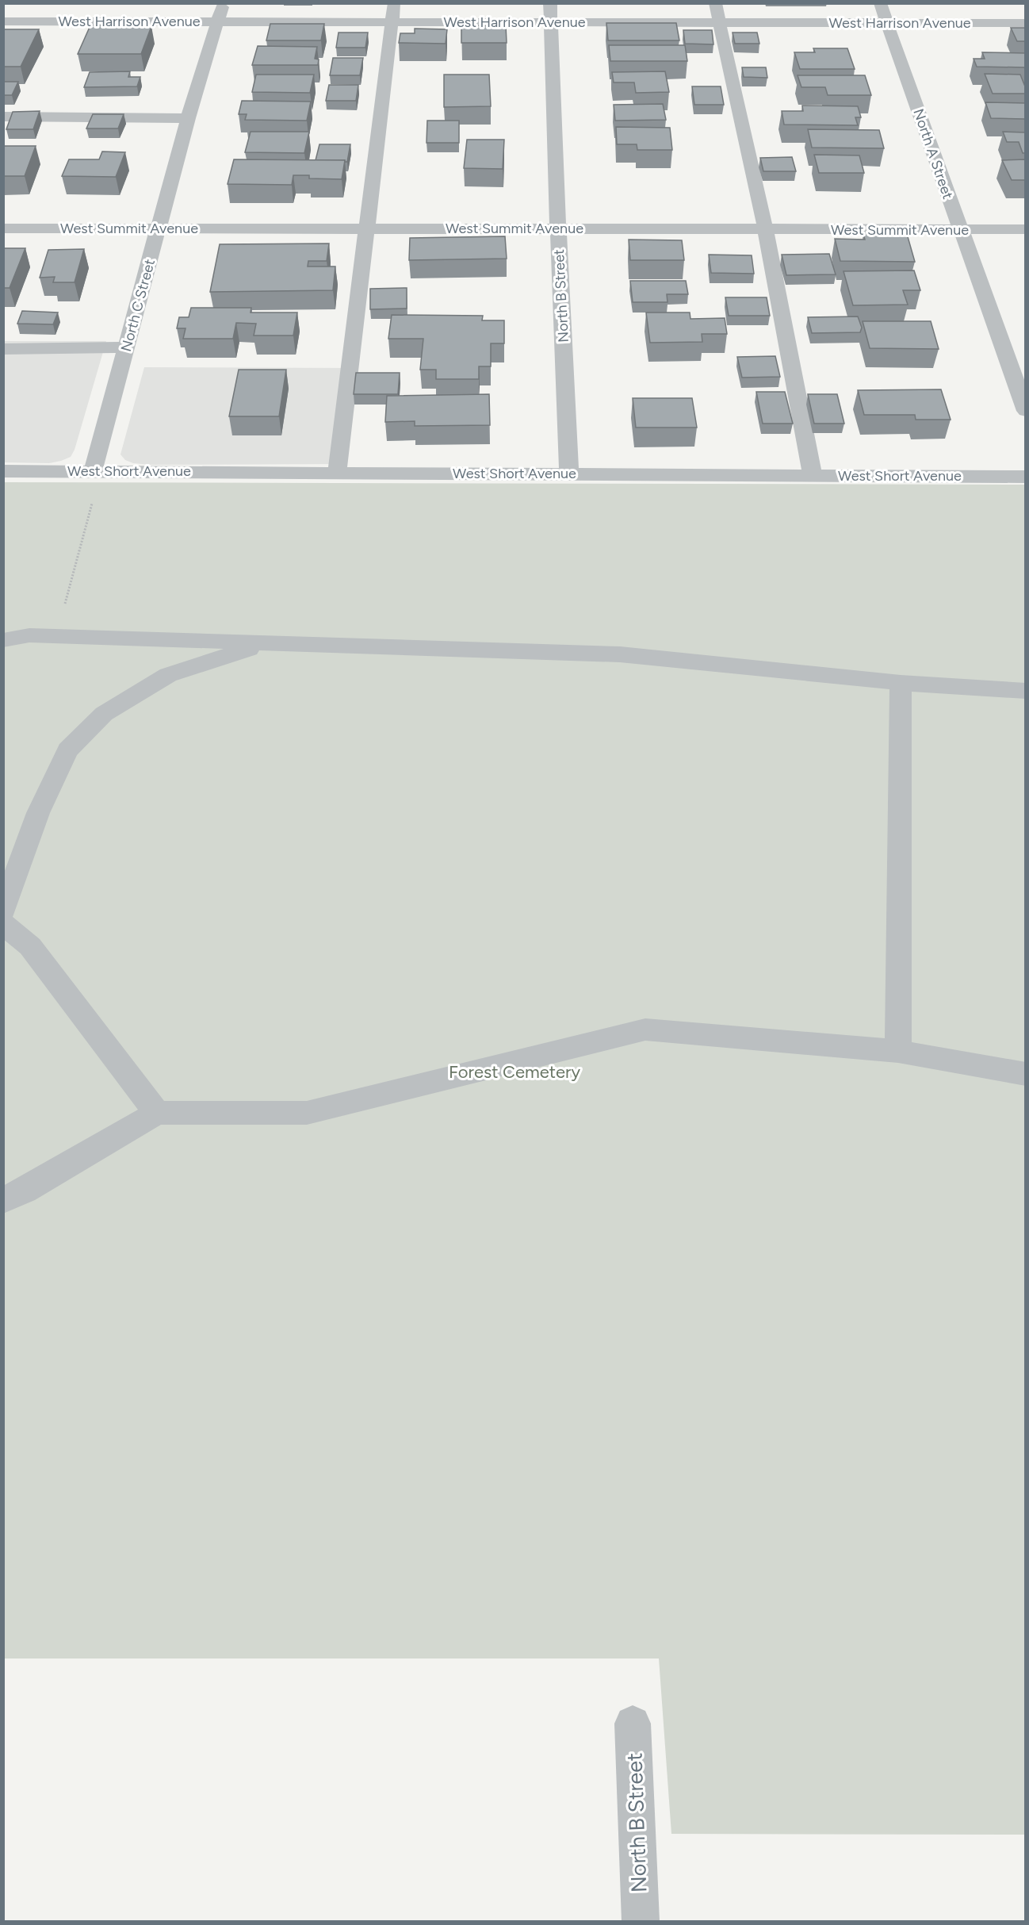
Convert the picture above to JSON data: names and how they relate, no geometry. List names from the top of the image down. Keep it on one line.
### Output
{"streets":{"street":["West Harrison Avenue","North A Street","West Summit Avenue","North B Street","North C Street","West Short Avenue"]},"crossings":[["West Harrison Avenue","North A Street"],["West Harrison Avenue","North B Street"],["West Harrison Avenue","North C Street"],["North A Street","West Summit Avenue"],["West Summit Avenue","North B Street"],["West Summit Avenue","North C Street"],["North B Street","West Short Avenue"],["North C Street","West Short Avenue"]],"parks":["Forest Cemetery"]}
